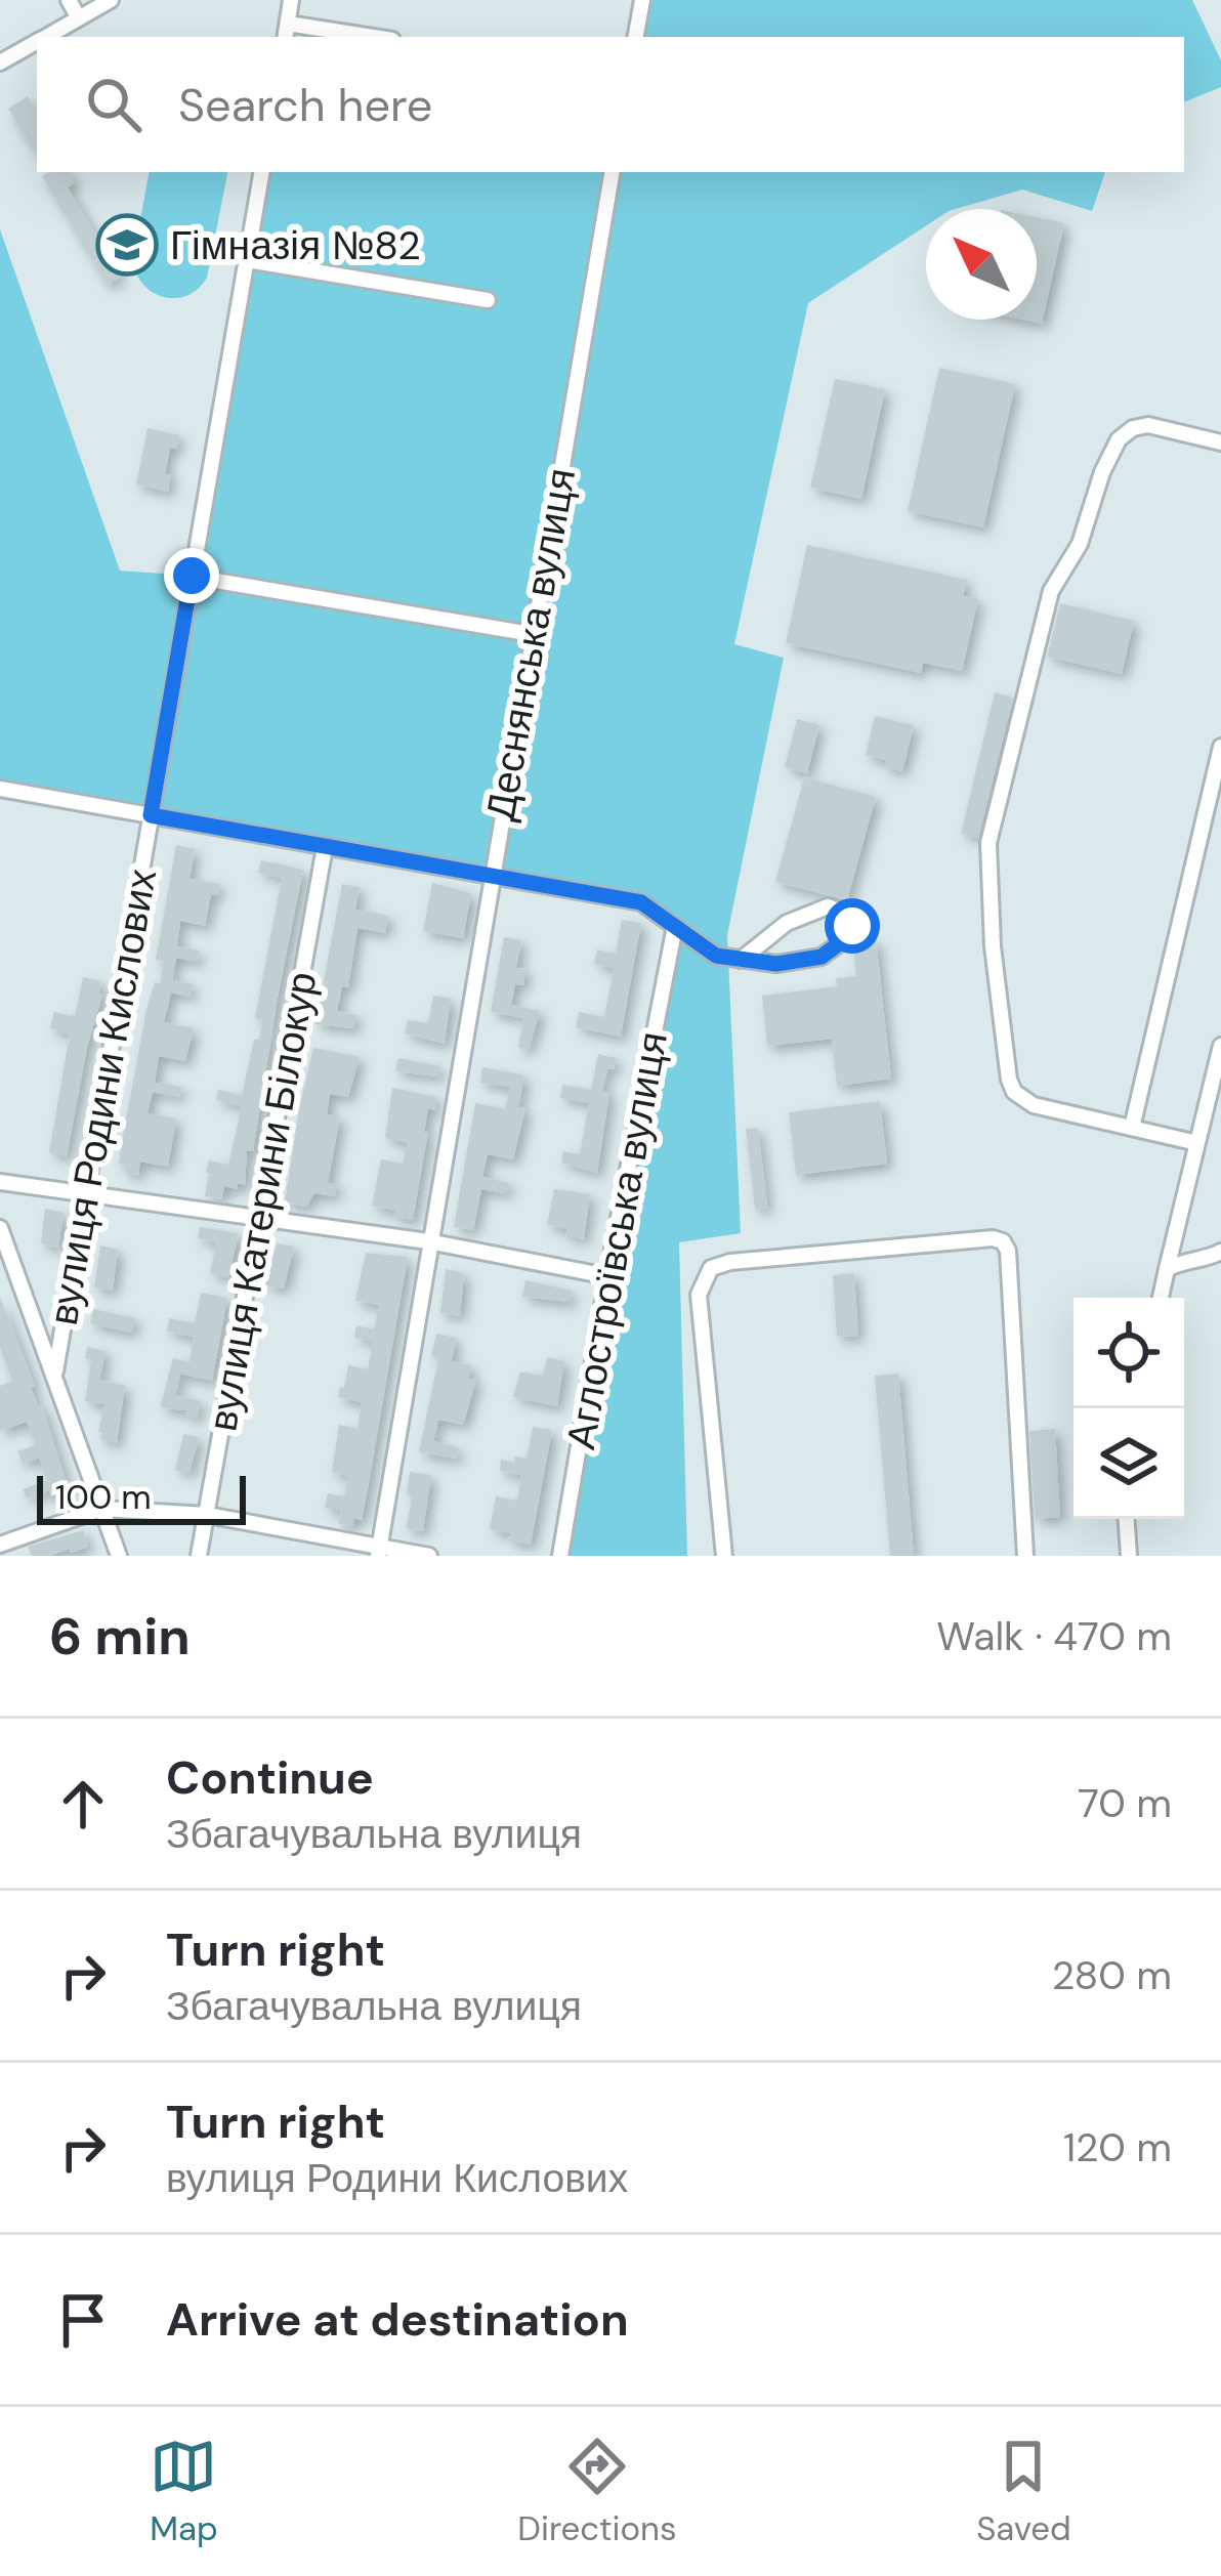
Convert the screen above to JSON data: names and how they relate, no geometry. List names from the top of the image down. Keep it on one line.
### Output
{"streets":{"street":["Деснянська вулиця","вулиця Родини Кислових","вулиця Катерини Білокур","Аглостроївська вулиця"]},"places":{"school or university":["Гімназія №82"]},"scale_bar":"100 m","north":"top left","page":{"search":"Search here","scale":"100 m","heading":["6 min","Walk · 470 m"],"list":[["Continue","Збагачувальна вулиця","70 m"],["Turn right","Збагачувальна вулиця","280 m"],["Turn right","вулиця Родини Кислових","120 m"],"Arrive at destination"],"nav":["Map","Directions","Saved"]}}
